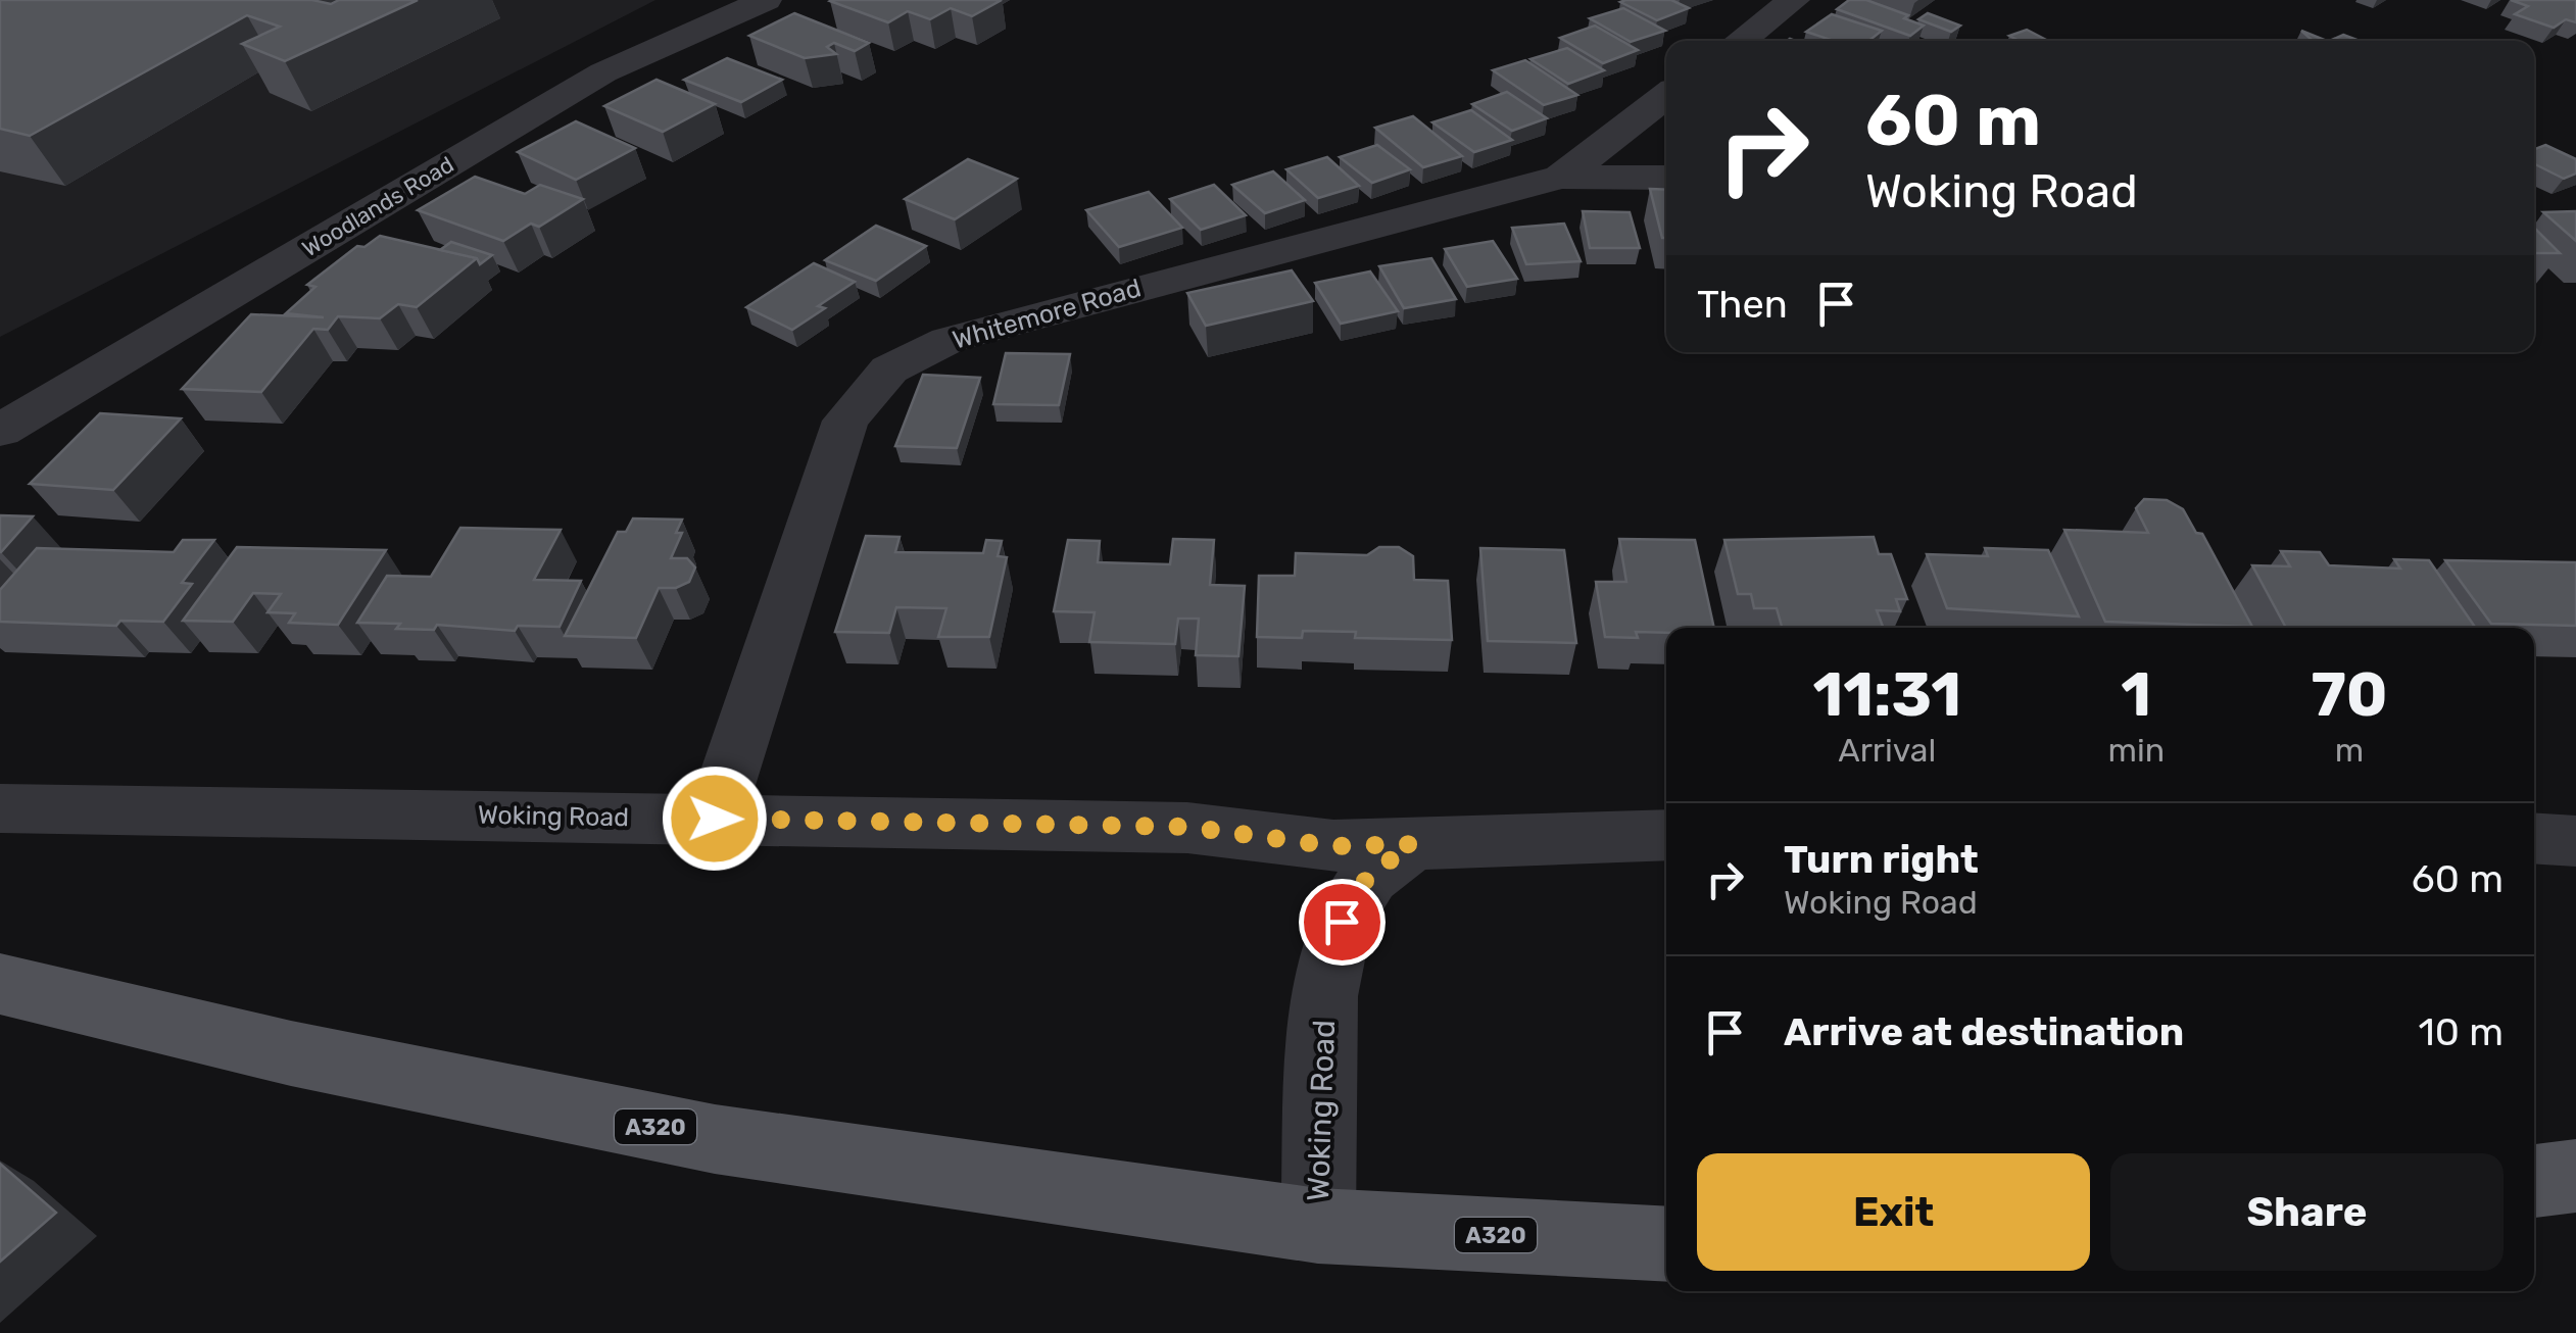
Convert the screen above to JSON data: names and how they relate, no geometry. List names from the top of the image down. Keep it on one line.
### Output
{"streets":{"main road":["Woking Road","A320"],"street":["Woodlands Road","Whitemore Road"]},"crossings":[["Whitemore Road","Woking Road"]],"page":{"turn":["60 m","Woking Road"],"then":"Then","eta":["11:31","Arrival","1","min","70","m"],"list":[{"name":"Turn right","note":"Woking Road","value":"60 m"},{"name":"Arrive at destination","value":"10 m"}],"buttons":["Exit","Share"]}}
